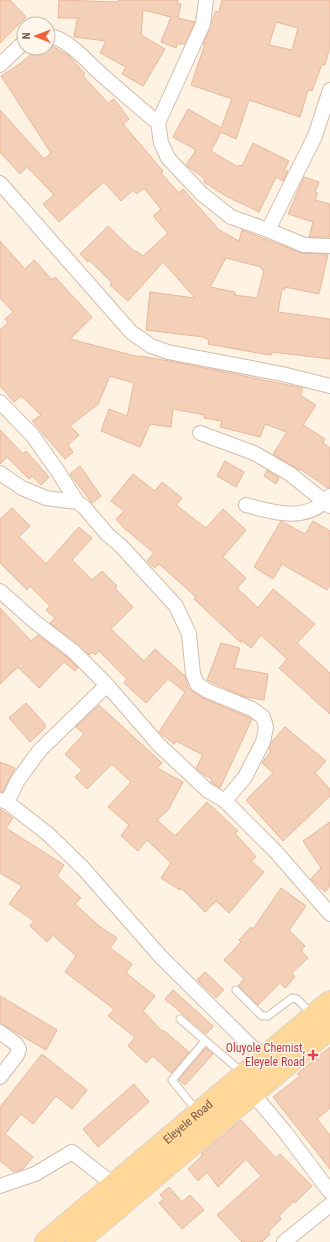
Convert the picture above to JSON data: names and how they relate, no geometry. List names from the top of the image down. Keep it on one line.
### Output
{"streets":{"main road":["Eleyele Road"]},"places":{"health":["Oluyole Chemist, Eleyele Road"]},"north":"left"}
